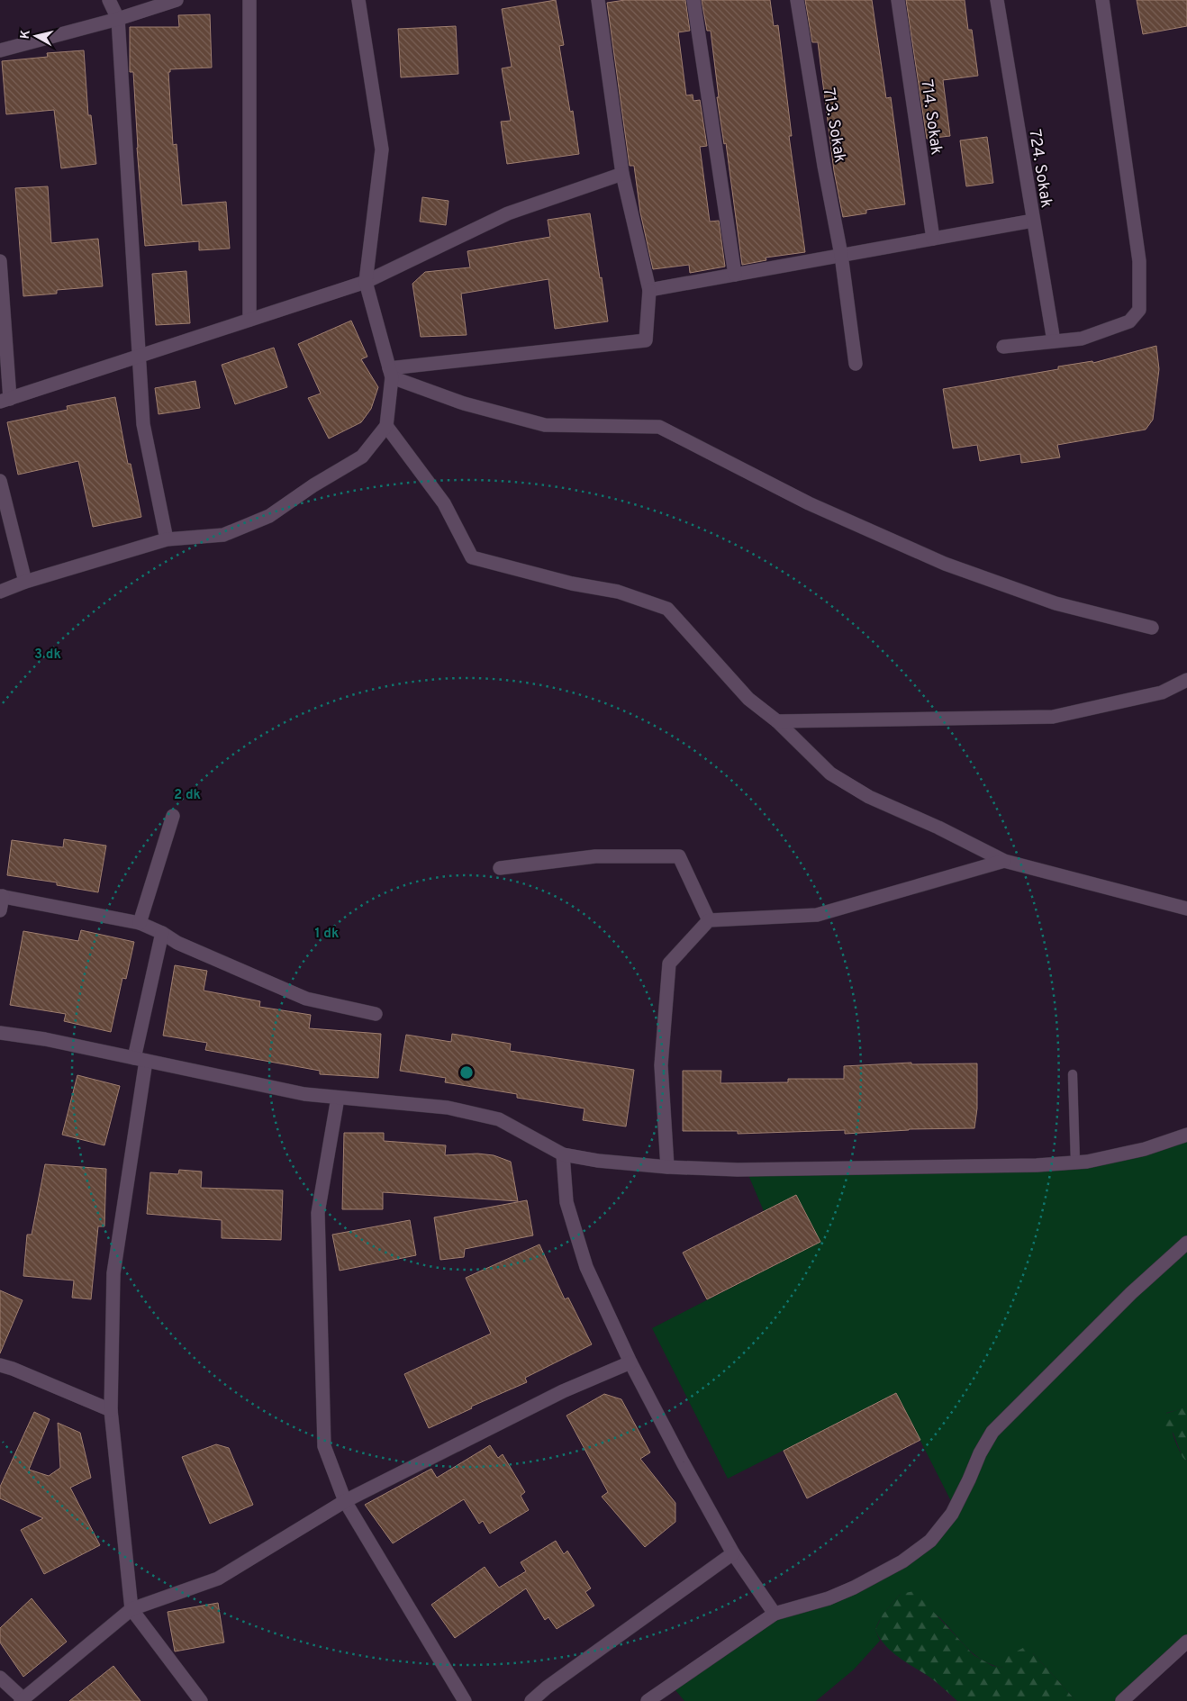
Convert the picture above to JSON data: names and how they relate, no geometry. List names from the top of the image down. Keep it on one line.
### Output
{"streets":{"street":["714. Sokak","713. Sokak","724. Sokak"]},"north":"left","rings":["3 dk","2 dk","1 dk"]}
